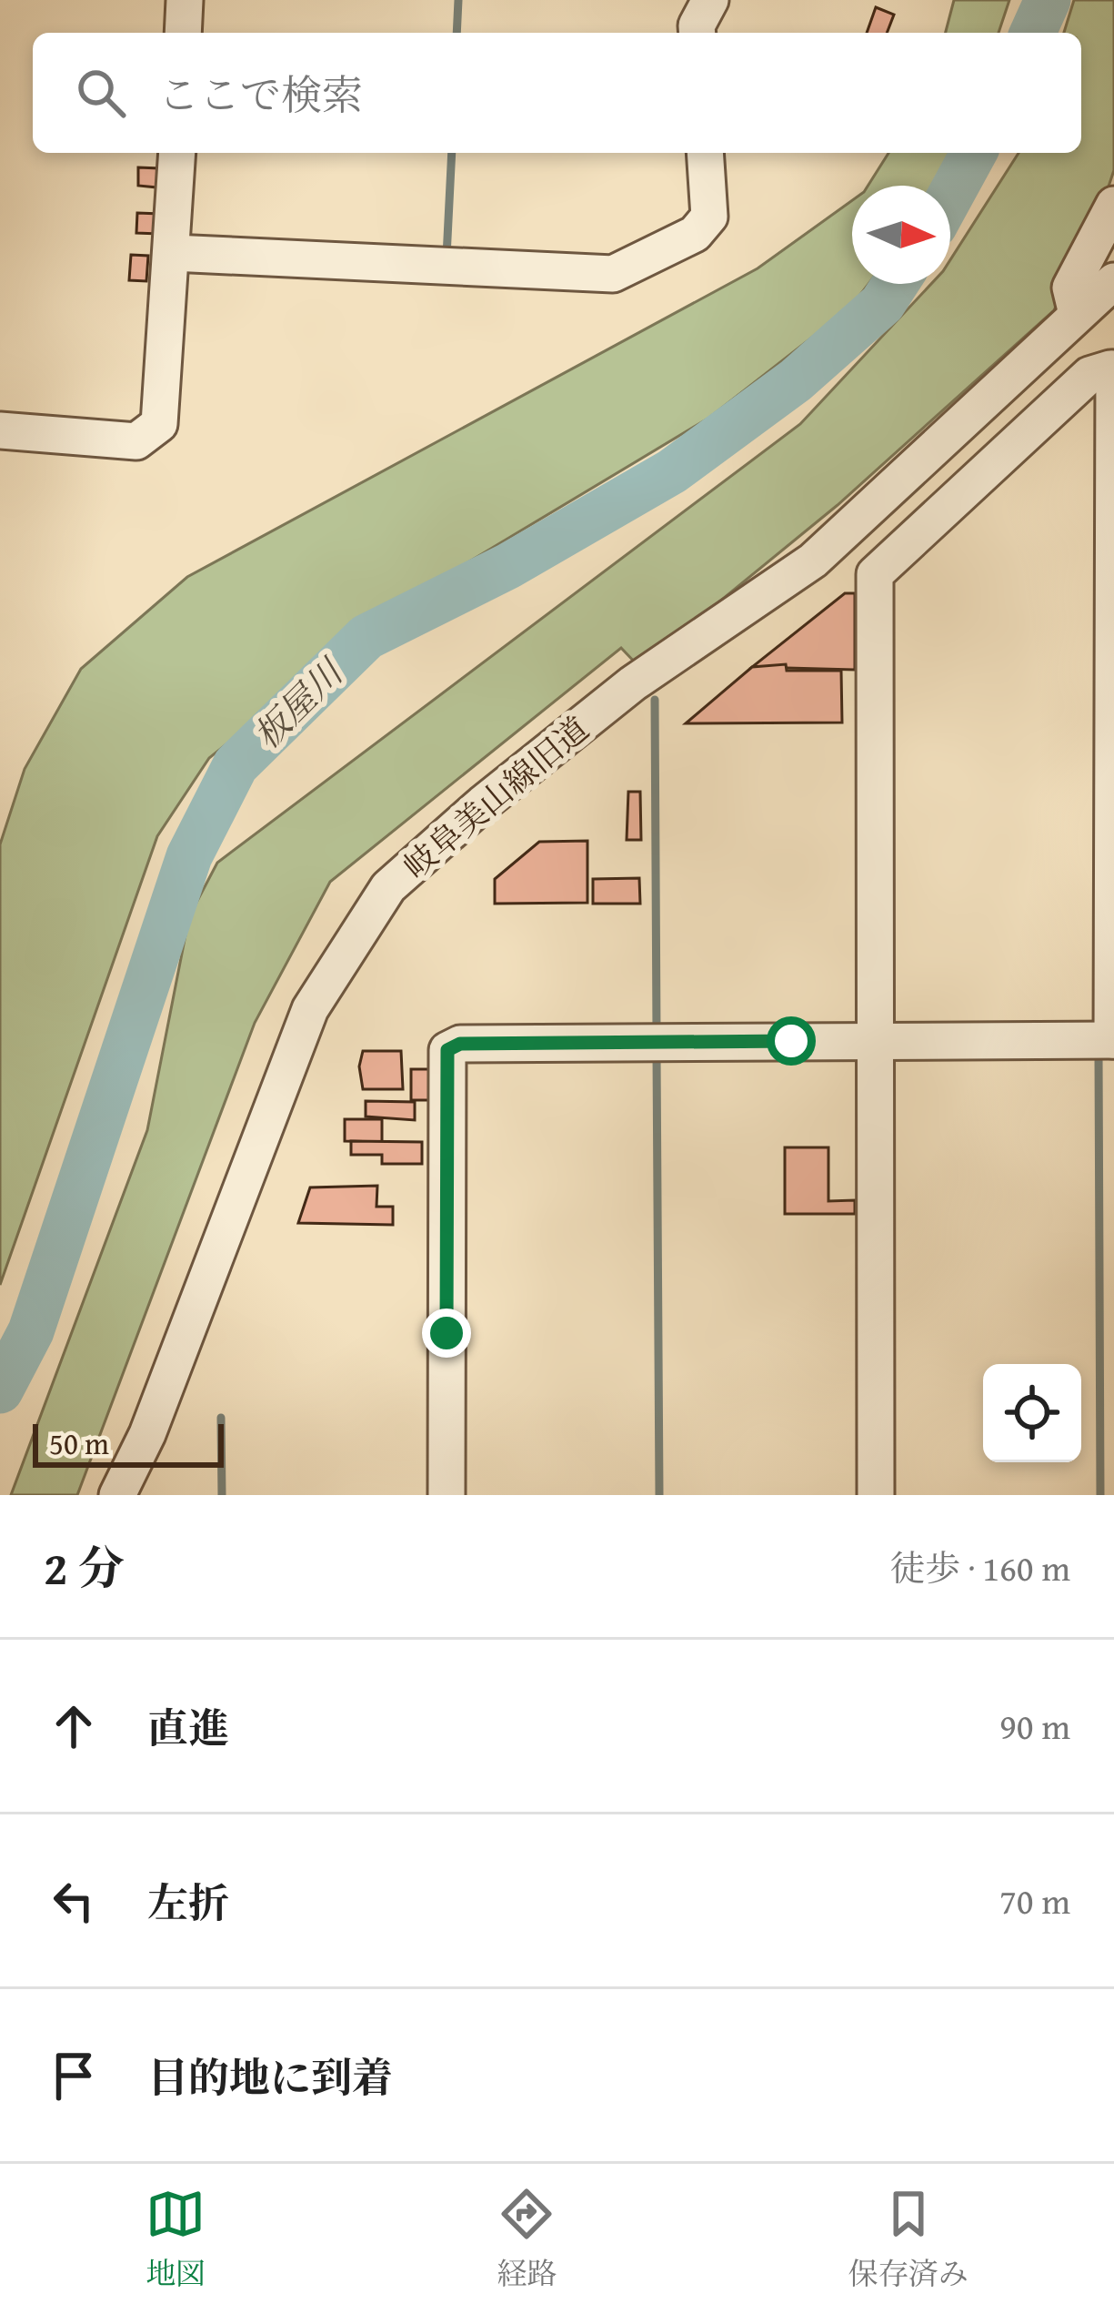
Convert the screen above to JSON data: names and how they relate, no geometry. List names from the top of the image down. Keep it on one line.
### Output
{"streets":{"street":["岐阜美山線旧道"]},"water":["板屋川"],"scale_bar":"50 m","north":"right","page":{"search":"ここで検索","scale":"50 m","heading":["2 分","徒歩 · 160 m"],"list":[["直進","90 m"],["左折","70 m"],"目的地に到着"],"nav":["地図","経路","保存済み"]}}
